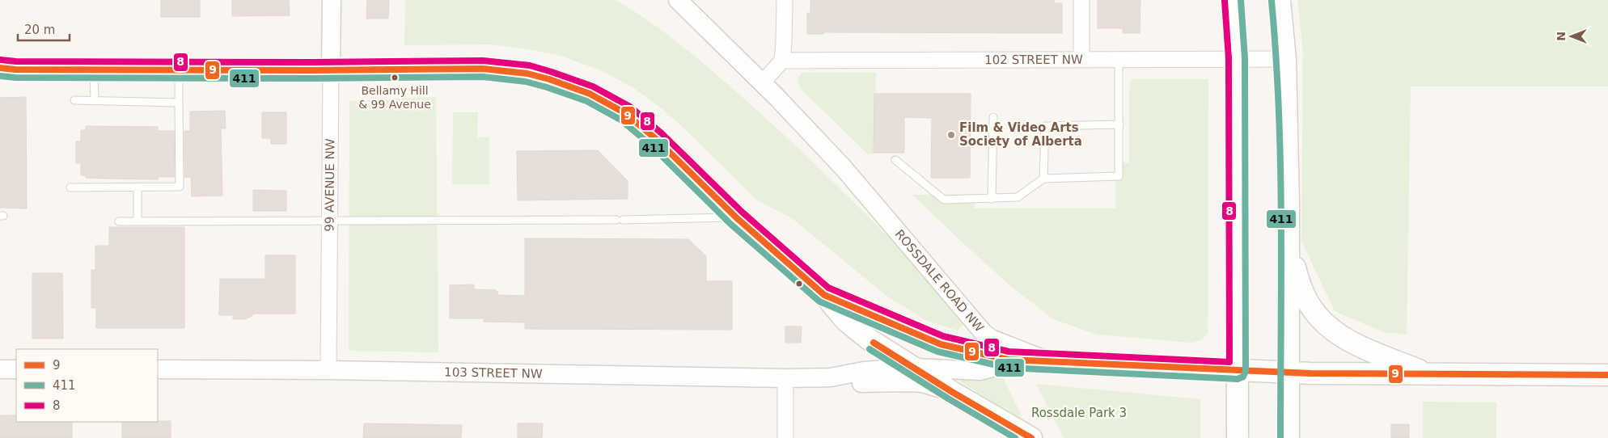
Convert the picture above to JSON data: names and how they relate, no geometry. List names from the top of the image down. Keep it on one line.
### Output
{"streets":{"main road":["ROSSDALE ROAD NW"],"street":["102 STREET NW","99 AVENUE NW","103 STREET NW"]},"crossings":[["99 AVENUE NW","103 STREET NW"]],"parks":["Rossdale Park 3"],"places":["Bellamy Hill & 99 Avenue","Film & Video Arts Society of Alberta"],"lines":["transit line 411","transit line 8","transit line 9"],"legend":["9","411","8"],"scale_bar":"20 m","north":"left"}
